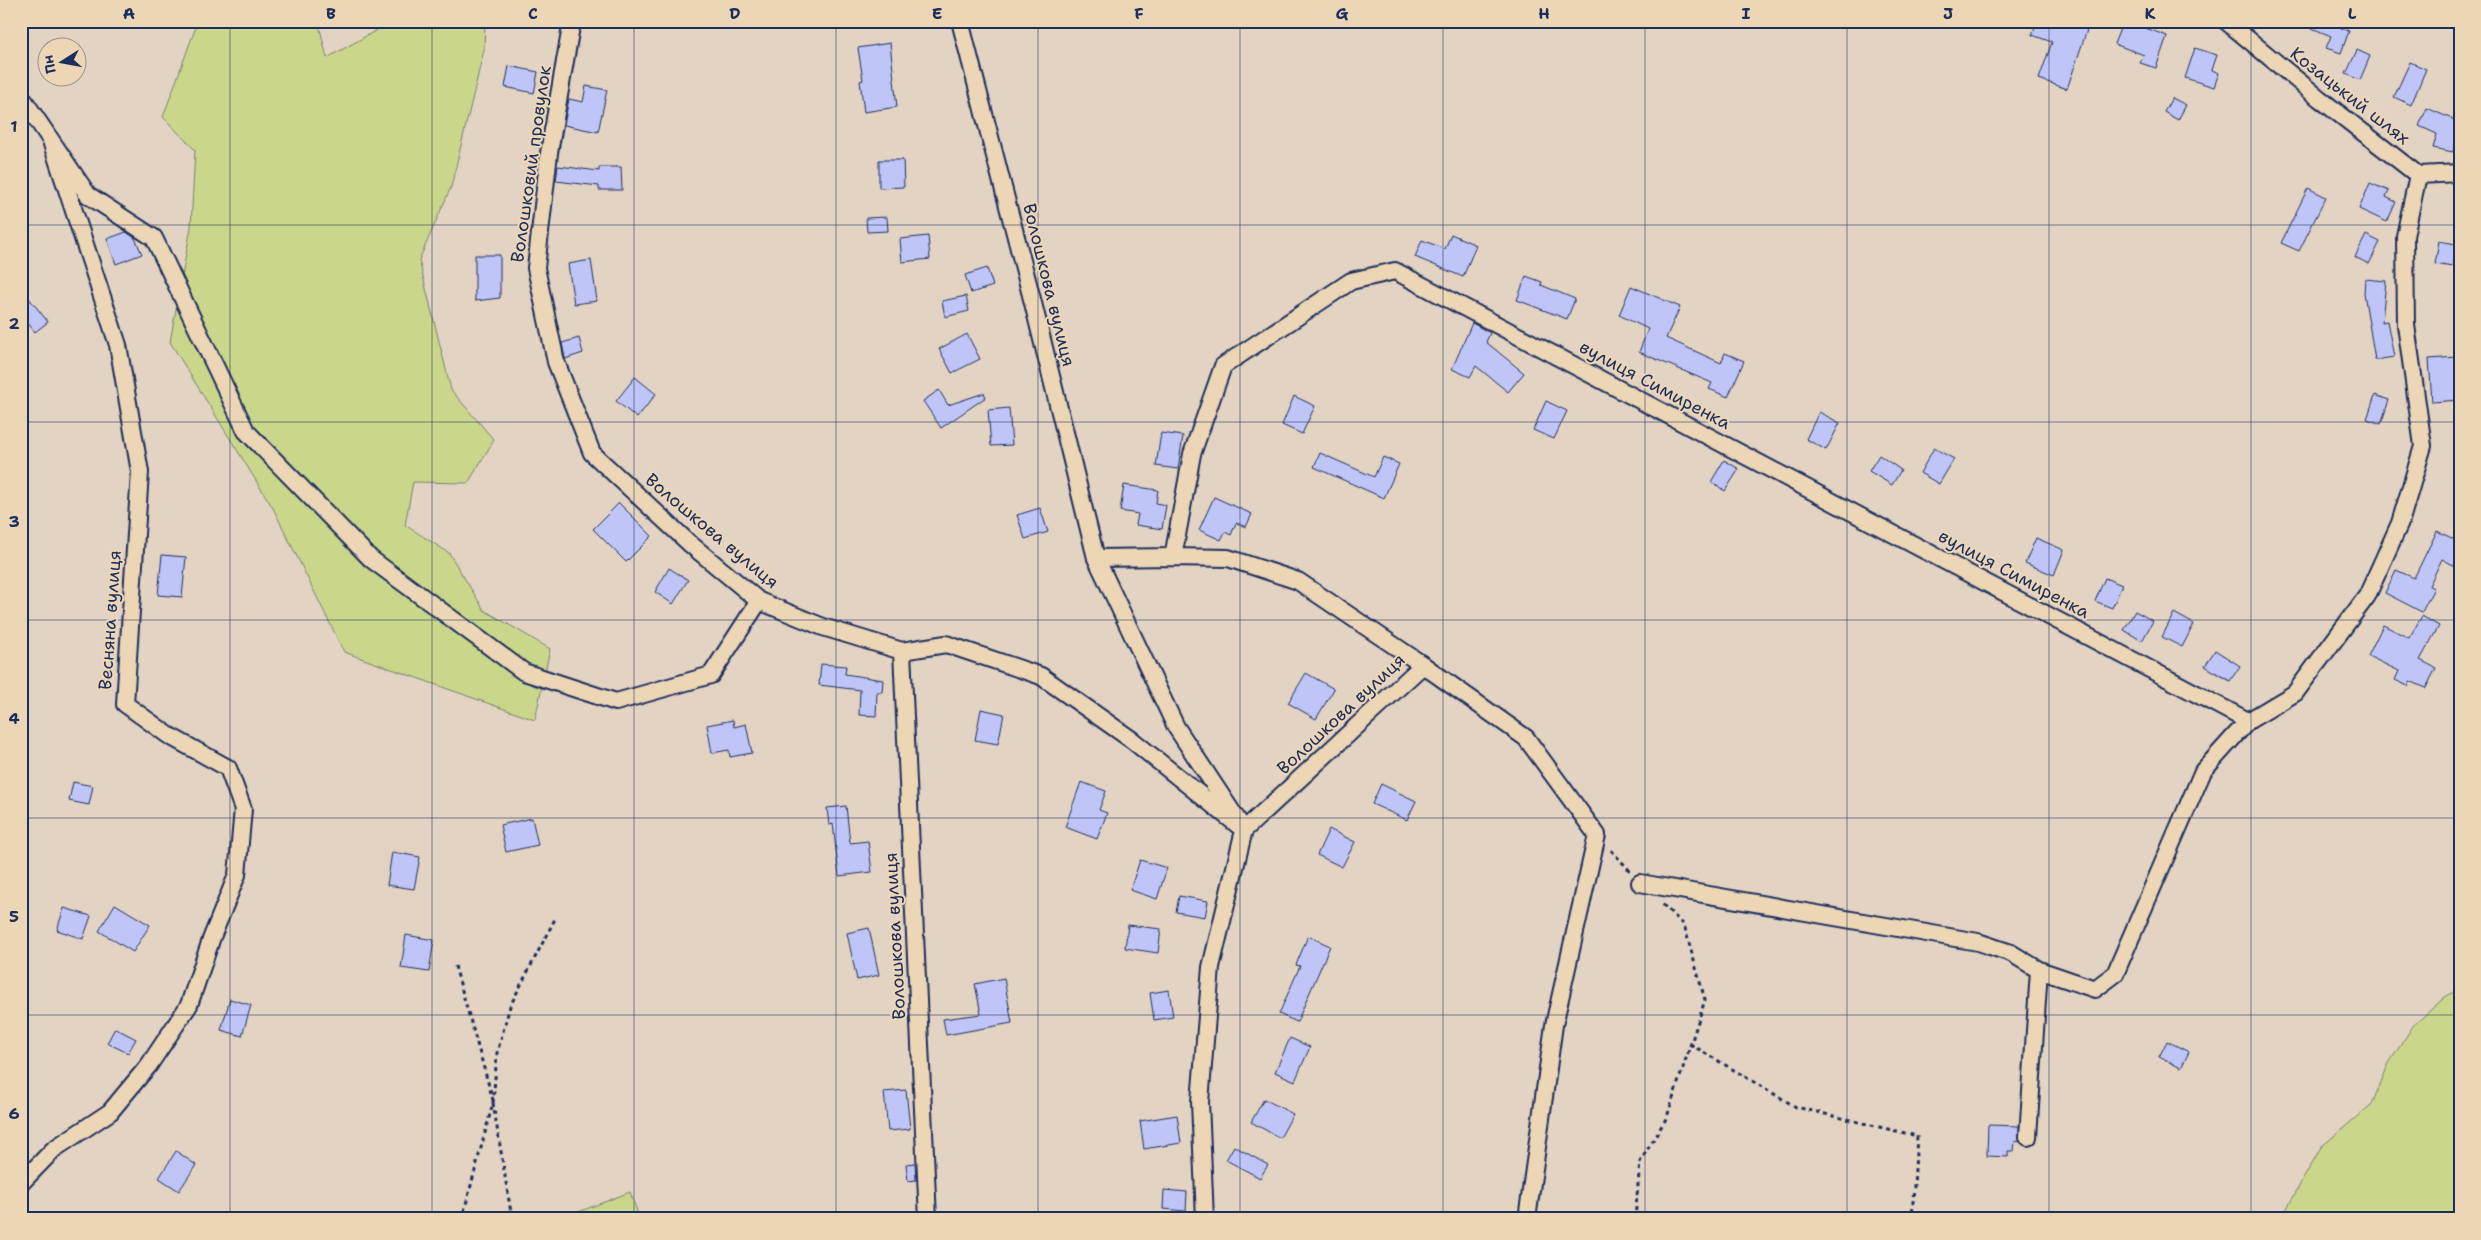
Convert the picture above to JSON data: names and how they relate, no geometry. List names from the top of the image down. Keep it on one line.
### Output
{"streets":{"street":["Козацький шлях","Волошковий провулок","Волошкова вулиця","вулиця Симиренка","Весняна вулиця"]},"crossings":[["Волошковий провулок","Волошкова вулиця"],["Волошкова вулиця","вулиця Симиренка"],["Волошкова вулиця","Весняна вулиця"]],"north":"left","grid":{"columns":["A","B","C","D","E","F","G","H","I","J","K","L"],"rows":["1","2","3","4","5","6"]}}
